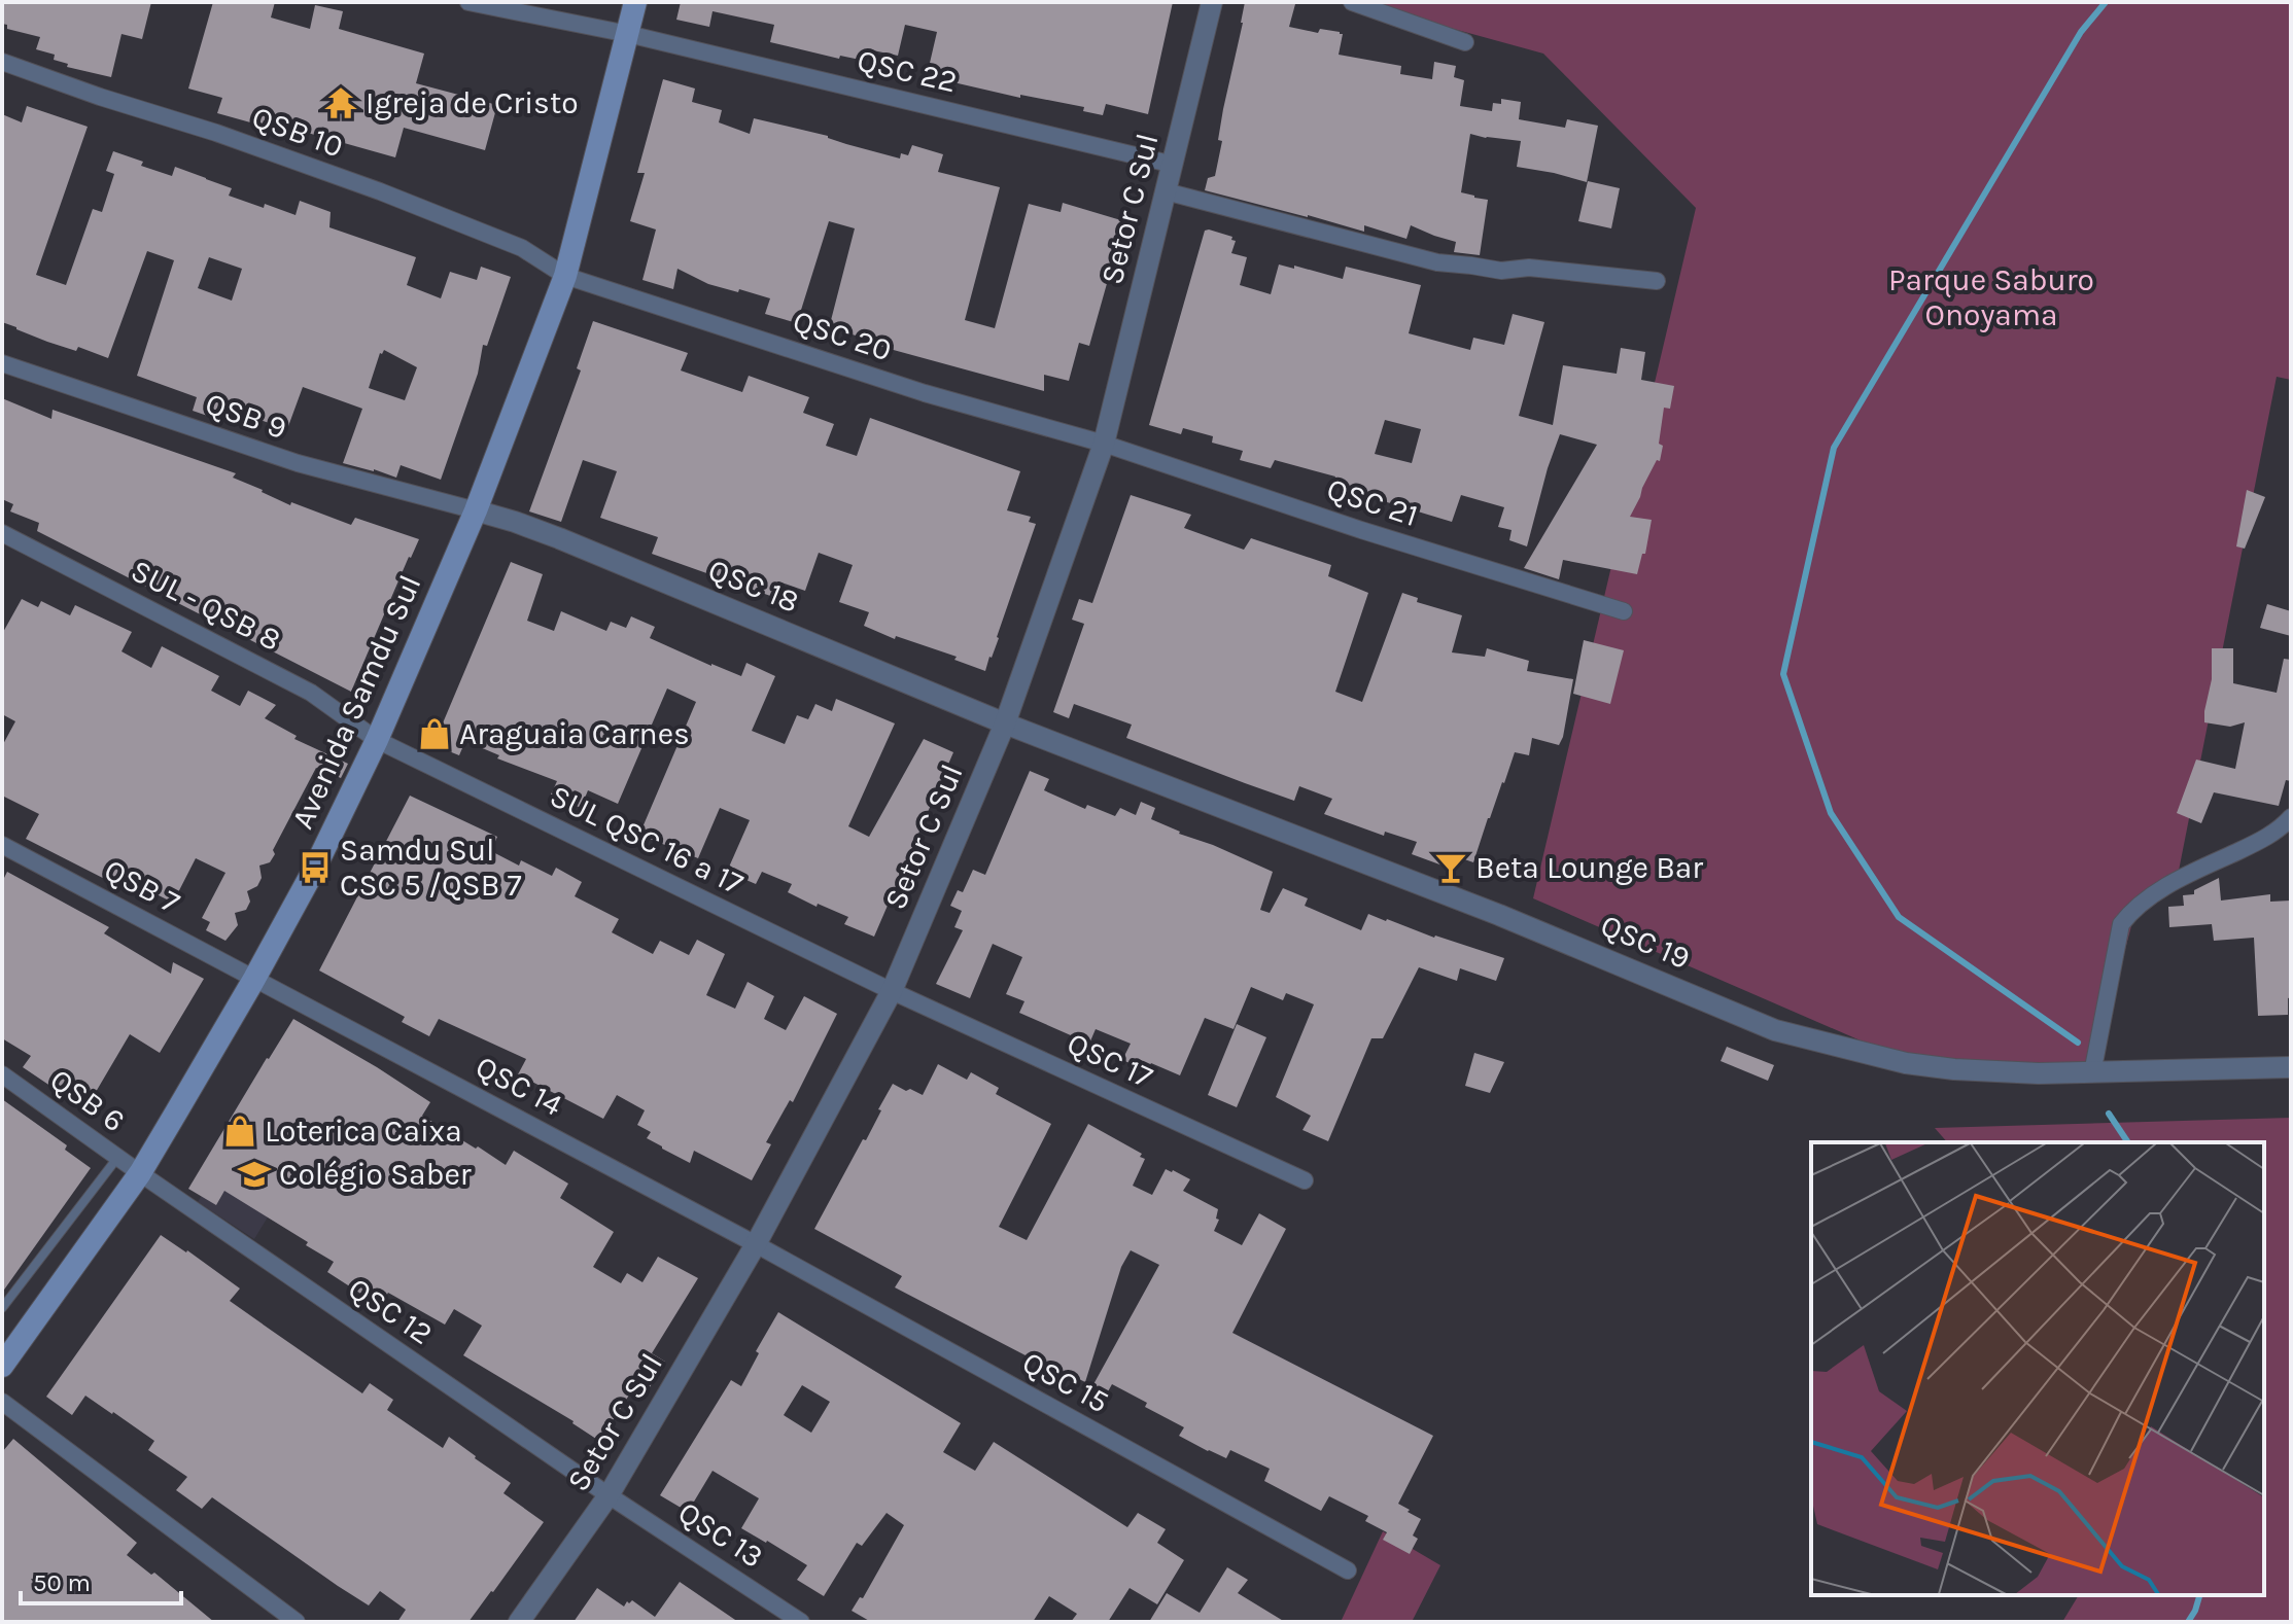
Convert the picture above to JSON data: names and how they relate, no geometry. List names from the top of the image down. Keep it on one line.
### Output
{"streets":{"main road":["Avenida Samdu Sul"],"street":["QSC 22","QSB 10","Setor C Sul","QSC 20","QSB 9","QSC 21","QSC 18","SUL - QSB 8","SUL QSC 16 a 17","QSB 7","QSC 19","QSC 17","QSC 14","QSB 6","QSC 12","QSC 15","QSC 13"]},"crossings":[["QSC 22","Setor C Sul"],["QSC 22","Avenida Samdu Sul"],["QSB 10","QSC 20"],["QSB 10","Avenida Samdu Sul"],["Setor C Sul","QSC 20"],["Setor C Sul","QSC 21"],["Setor C Sul","QSC 18"],["Setor C Sul","SUL QSC 16 a 17"],["Setor C Sul","QSC 19"],["Setor C Sul","QSC 17"],["Setor C Sul","QSC 14"],["Setor C Sul","QSC 12"],["Setor C Sul","QSC 15"],["Setor C Sul","QSC 13"],["QSC 20","QSC 21"],["QSC 20","Avenida Samdu Sul"],["QSB 9","QSC 18"],["QSB 9","Avenida Samdu Sul"],["QSC 18","Avenida Samdu Sul"],["QSC 18","QSC 19"],["SUL - QSB 8","Avenida Samdu Sul"],["SUL - QSB 8","SUL QSC 16 a 17"],["Avenida Samdu Sul","SUL QSC 16 a 17"],["Avenida Samdu Sul","QSB 7"],["Avenida Samdu Sul","QSC 14"],["Avenida Samdu Sul","QSB 6"],["Avenida Samdu Sul","QSC 12"],["SUL QSC 16 a 17","QSC 17"],["QSB 7","QSC 14"],["QSC 14","QSC 15"],["QSB 6","QSC 12"],["QSC 12","QSC 13"]],"parks":["Parque Saburo Onoyama"],"places":{"temple":["Igreja de Cristo"],"shop":["Araguaia Carnes","Loterica Caixa"],"bus stop":["Samdu Sul CSC 5 /QSB 7"],"bar":["Beta Lounge Bar"],"school or university":["Colégio Saber"]},"scale_bar":"50 m"}
